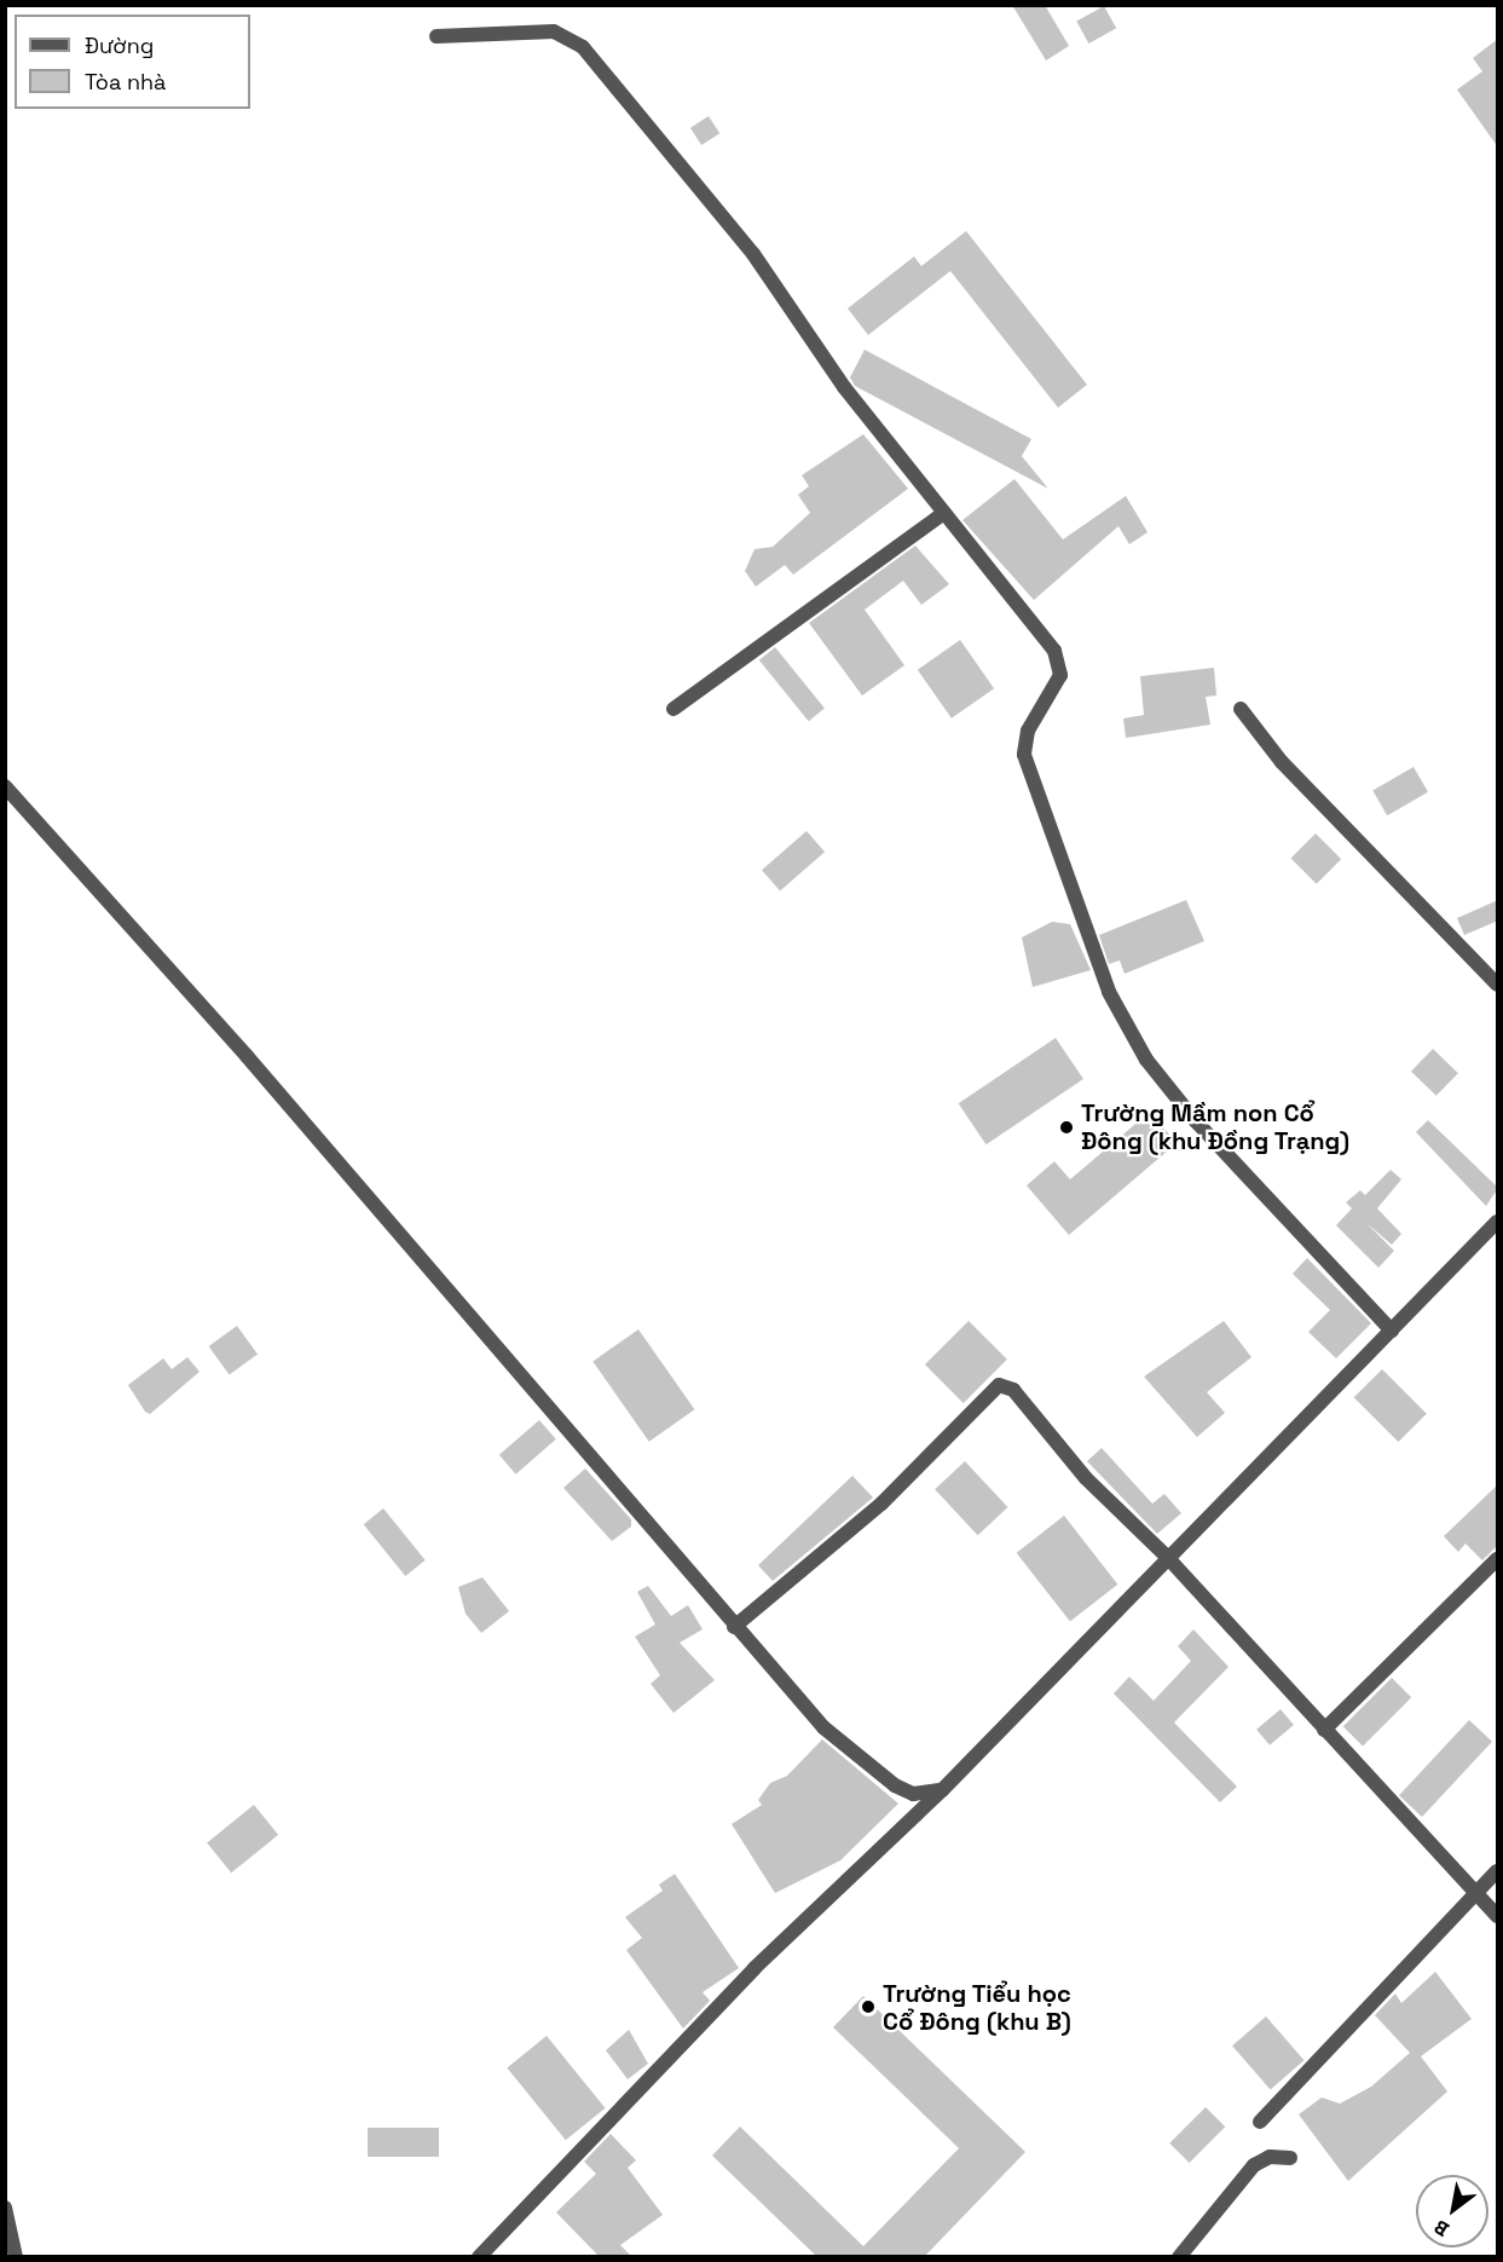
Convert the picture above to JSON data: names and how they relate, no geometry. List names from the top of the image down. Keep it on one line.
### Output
{"places":["Trường Mầm non Cổ Đông (khu Đồng Trạng)","Trường Tiểu học Cổ Đông (khu B)"],"legend":["Đường","Tòa nhà"],"north":"bottom left"}
